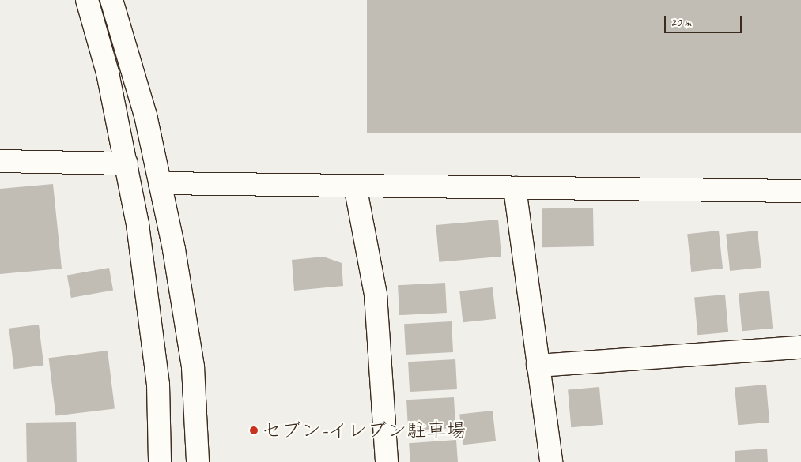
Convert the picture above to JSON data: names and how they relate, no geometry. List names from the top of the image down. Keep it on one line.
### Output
{"places":["セブン-イレブン駐車場"],"scale_bar":"20 m"}
